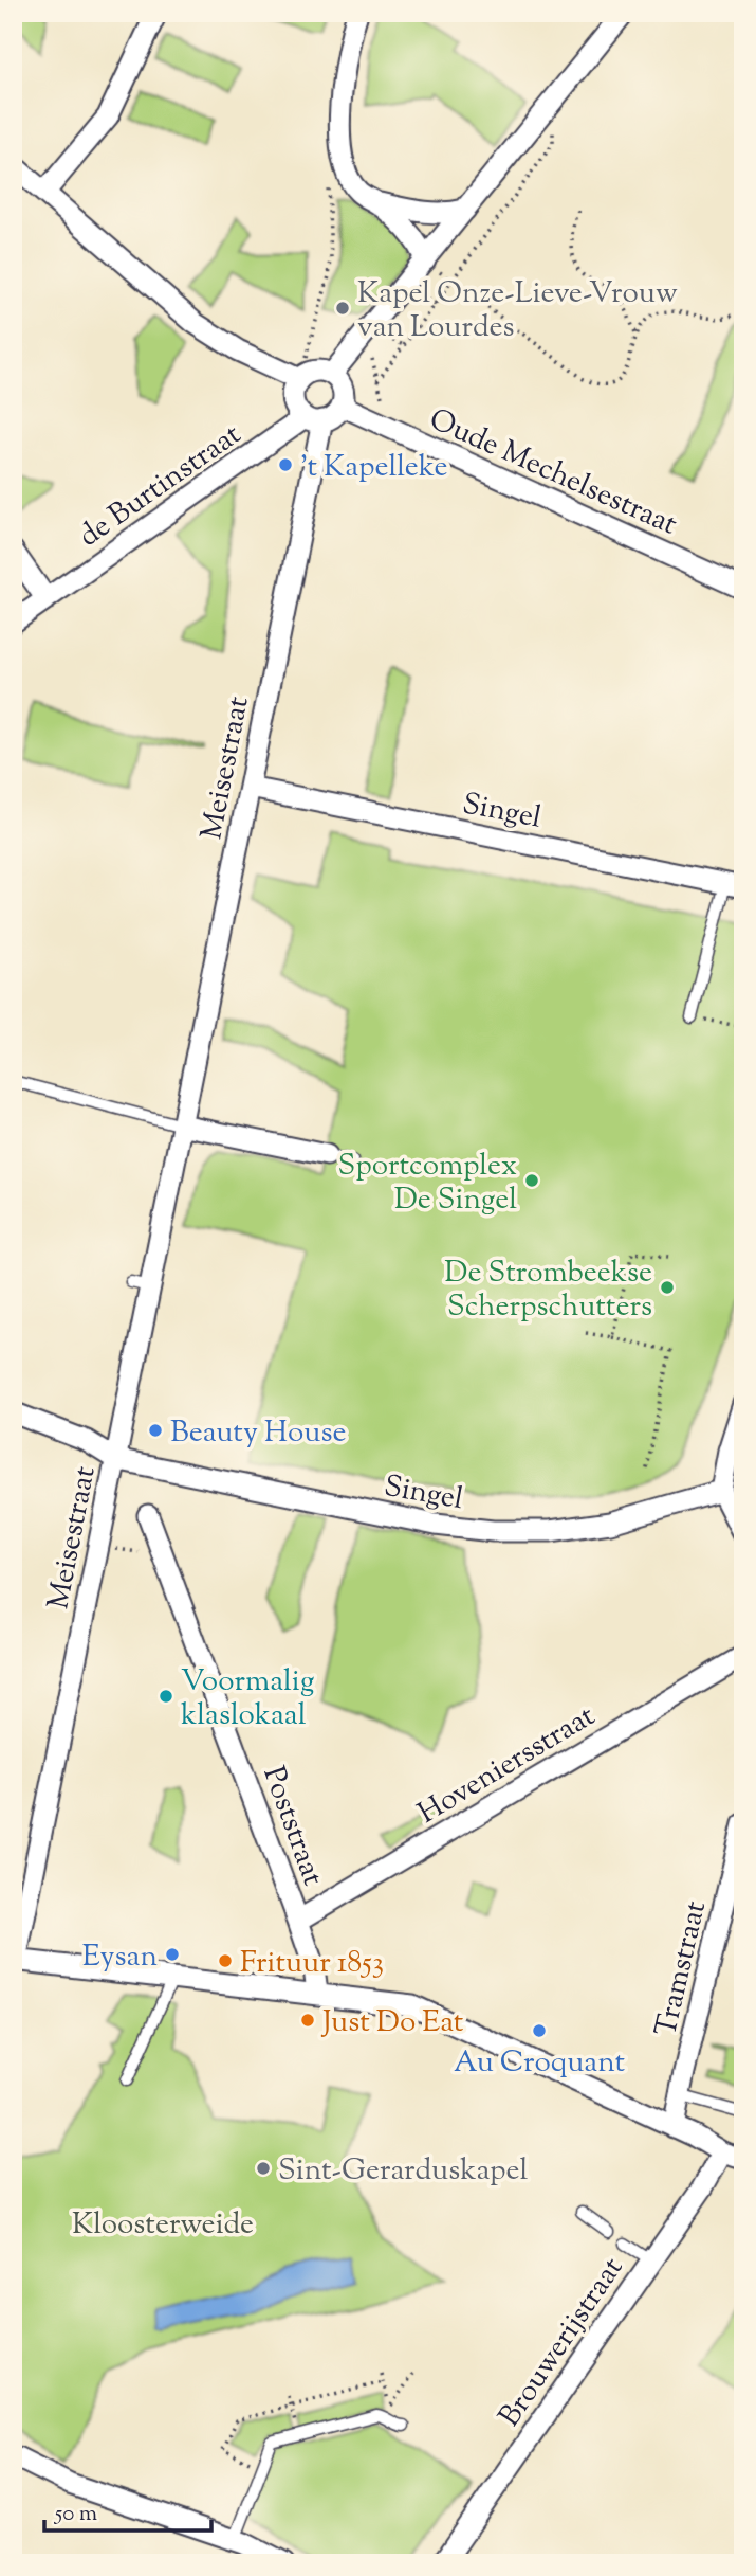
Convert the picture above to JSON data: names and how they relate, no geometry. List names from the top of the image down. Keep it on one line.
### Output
{"streets":{"street":["Oude Mechelsestraat","de Burtinstraat","Meisestraat","Singel","Hoveniersstraat","Poststraat","Tramstraat","Brouwerijstraat"]},"crossings":[["Oude Mechelsestraat","de Burtinstraat"],["Oude Mechelsestraat","Meisestraat"],["de Burtinstraat","Meisestraat"],["Meisestraat","Singel"],["Hoveniersstraat","Poststraat"]],"parks":["Kloosterweide"],"places":["Kapel Onze-Lieve-Vrouw van Lourdes","'t Kapelleke","Sportcomplex De Singel","De Strombeekse Scherpschutters","Beauty House","Voormalig klaslokaal","Eysan","Frituur 1853","Just Do Eat","Au Croquant","Sint-Gerarduskapel"],"scale_bar":"50 m"}
